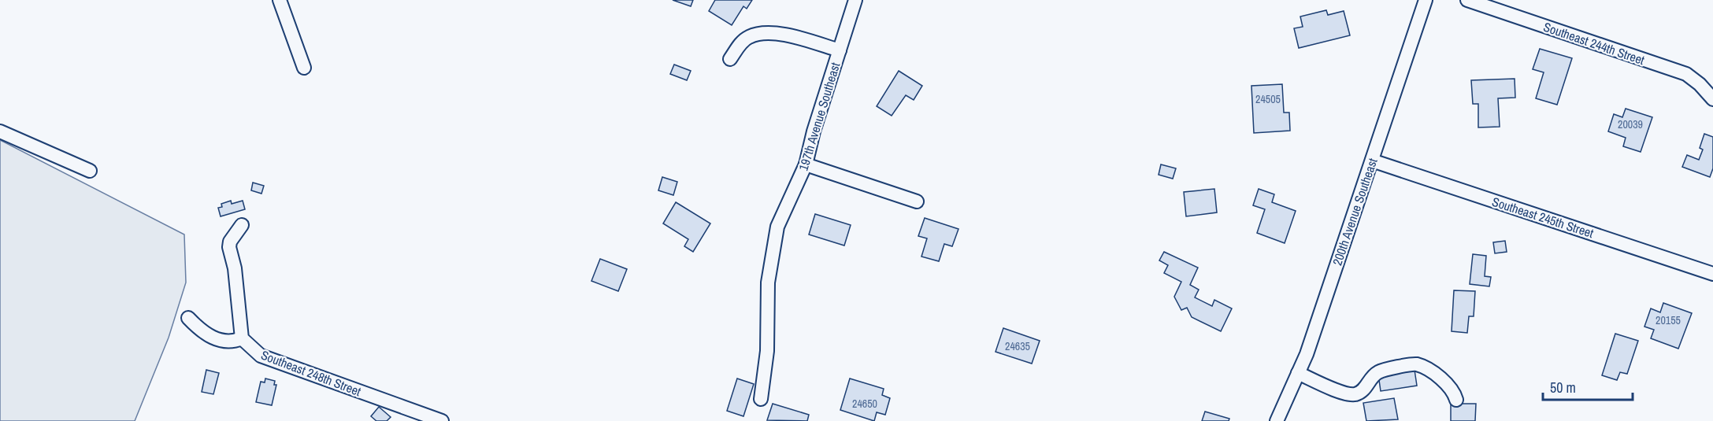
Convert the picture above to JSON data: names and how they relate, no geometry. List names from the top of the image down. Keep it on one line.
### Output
{"streets":{"street":["Southeast 244th Street","197th Avenue Southeast","200th Avenue Southeast","Southeast 245th Street","Southeast 248th Street"]},"crossings":[["200th Avenue Southeast","Southeast 245th Street"]],"house_numbers":["24505","20039","20155","24635","24650"],"scale_bar":"50 m"}
